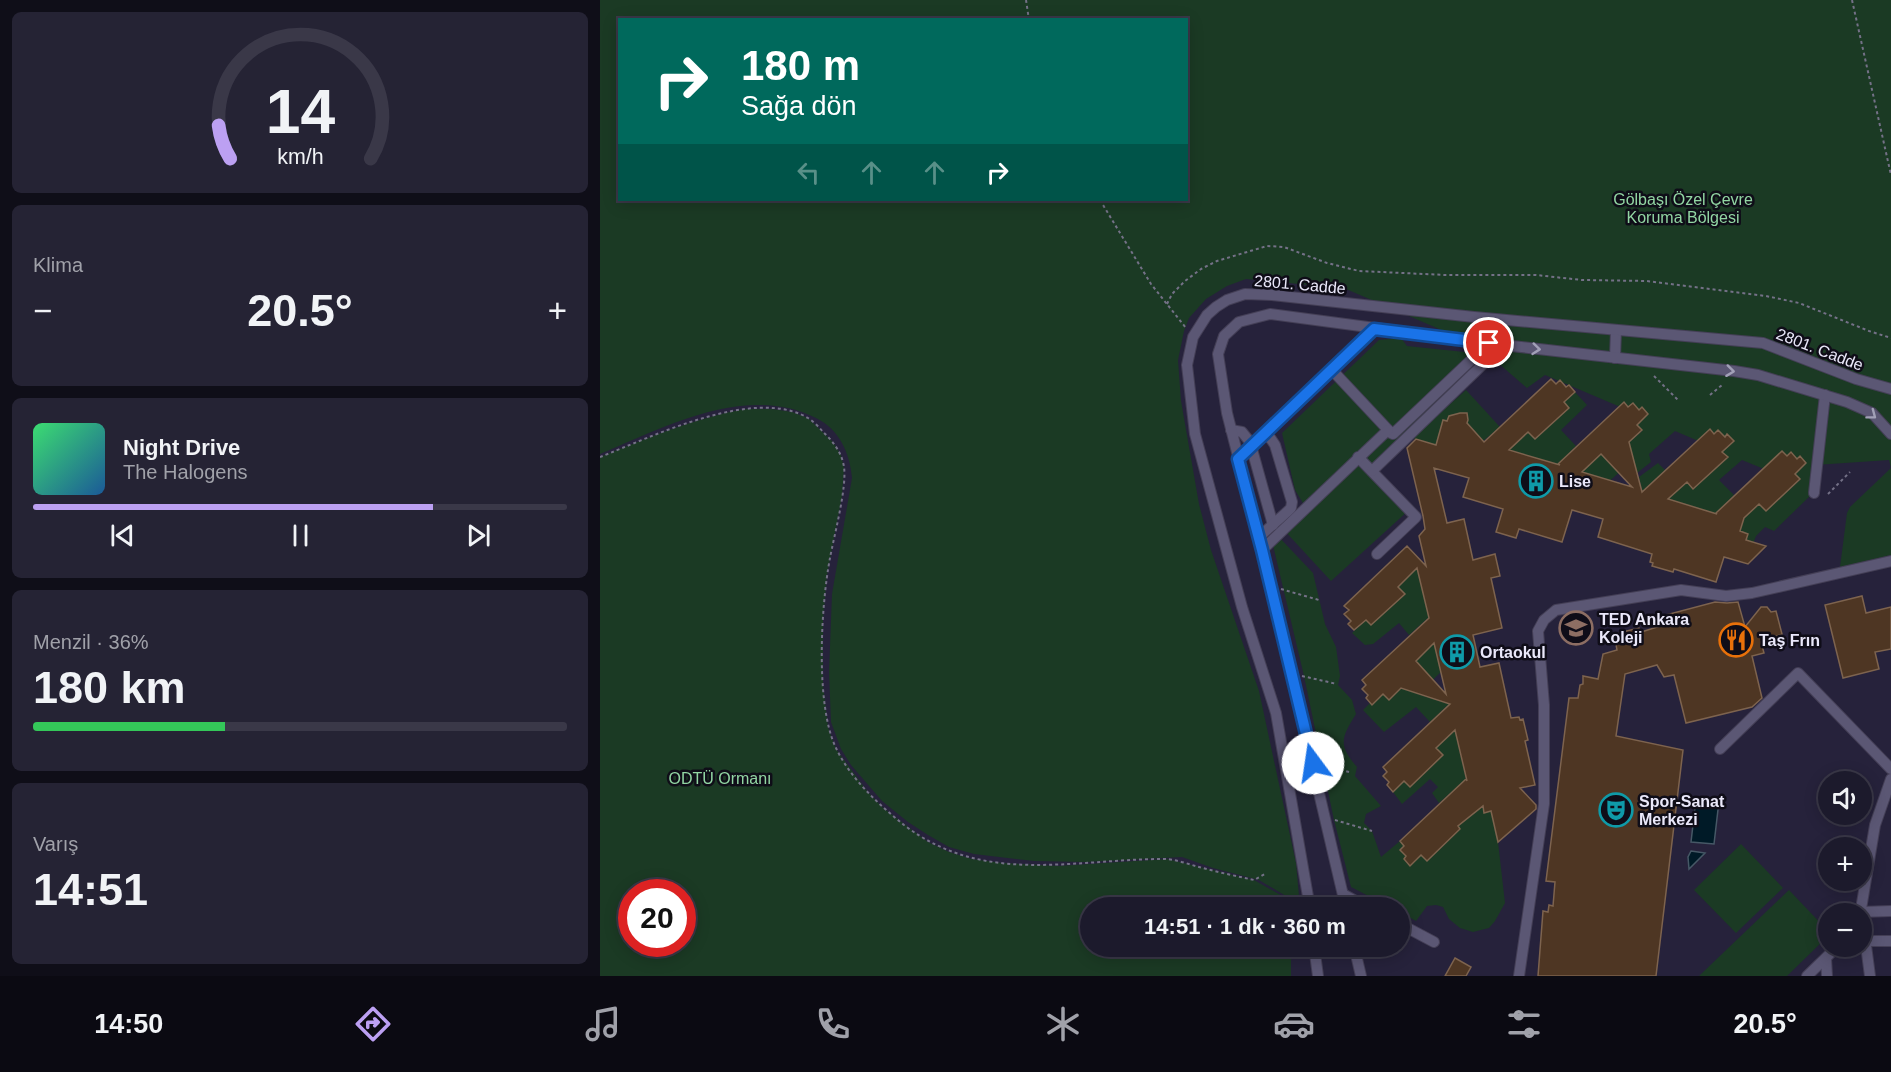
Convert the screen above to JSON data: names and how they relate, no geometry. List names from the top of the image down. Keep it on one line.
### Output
{"streets":{"street":["2801. Cadde"]},"parks":["Gölbaşı Özel Çevre Koruma Bölgesi","ODTÜ Ormanı"],"places":{"building":["Lise","Ortaokul"],"school or university":["TED Ankara Koleji"],"restaurant":["Taş Frın"],"theatre":["Spor-Sanat Merkezi"]},"page":{"turn":["180 m","Sağa dön"],"tile":["Klima",["Menzil · 36%","180 km"],["Varış","14:51"]],"heat":["−","20.5°","+"],"song":["Night Drive","The Halogens"],"map_buttons":["+","−"],"limit":"20","trip":"14:51 · 1 dk · 360 m","tabs":["14:50","20.5°"],"gauge":["14","km/h"]}}
